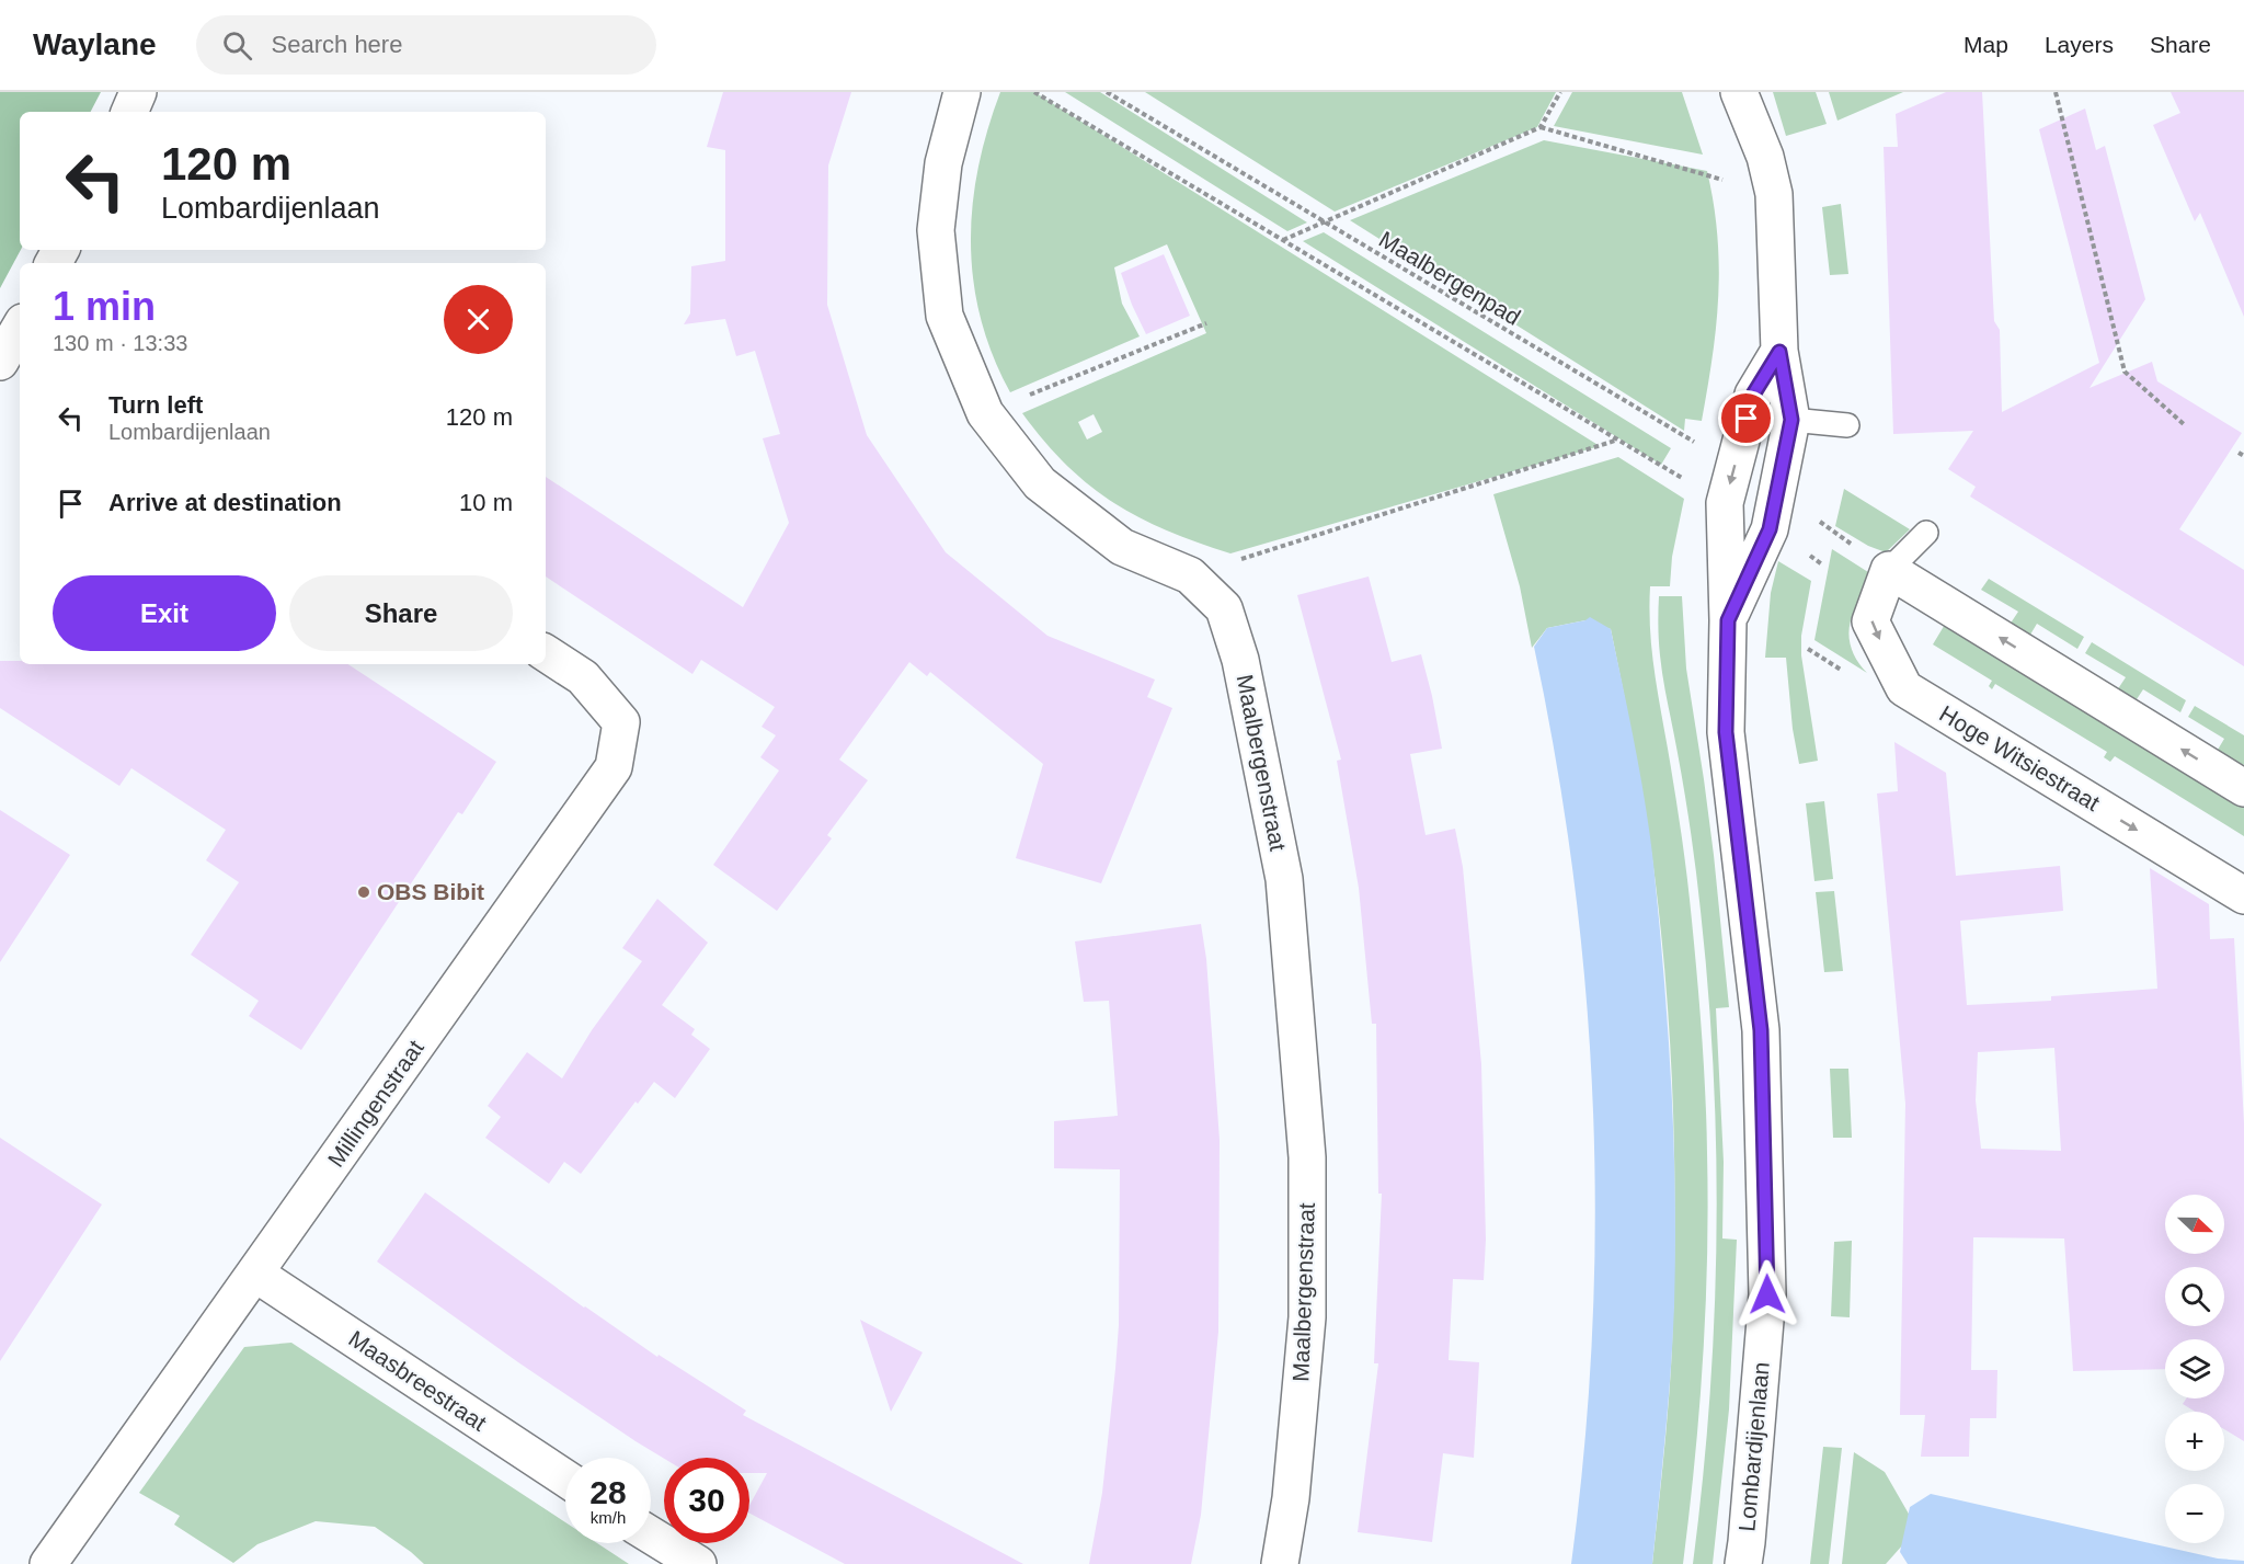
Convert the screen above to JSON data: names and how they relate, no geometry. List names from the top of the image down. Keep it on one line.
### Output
{"streets":{"street":["Hoge Witsiestraat","Maalbergenstraat","Millingenstraat","Maasbreestraat","Lombardijenlaan"],"path":["Maalbergenpad"]},"crossings":[["Maalbergenpad","Lombardijenlaan"],["Millingenstraat","Maasbreestraat"]],"places":["OBS Bibit"],"north":"right","page":{"header":"Waylane","search":"Search here","nav":["Map","Layers","Share"],"turn":["120 m","Lombardijenlaan"],"heading":["1 min","130 m · 13:33"],"list":[{"name":"Turn left","note":"Lombardijenlaan","value":"120 m"},{"name":"Arrive at destination","value":"10 m"}],"buttons":["Exit","Share"],"map_buttons":["+","−"],"speed":"28 km/h","limit":"30"}}
